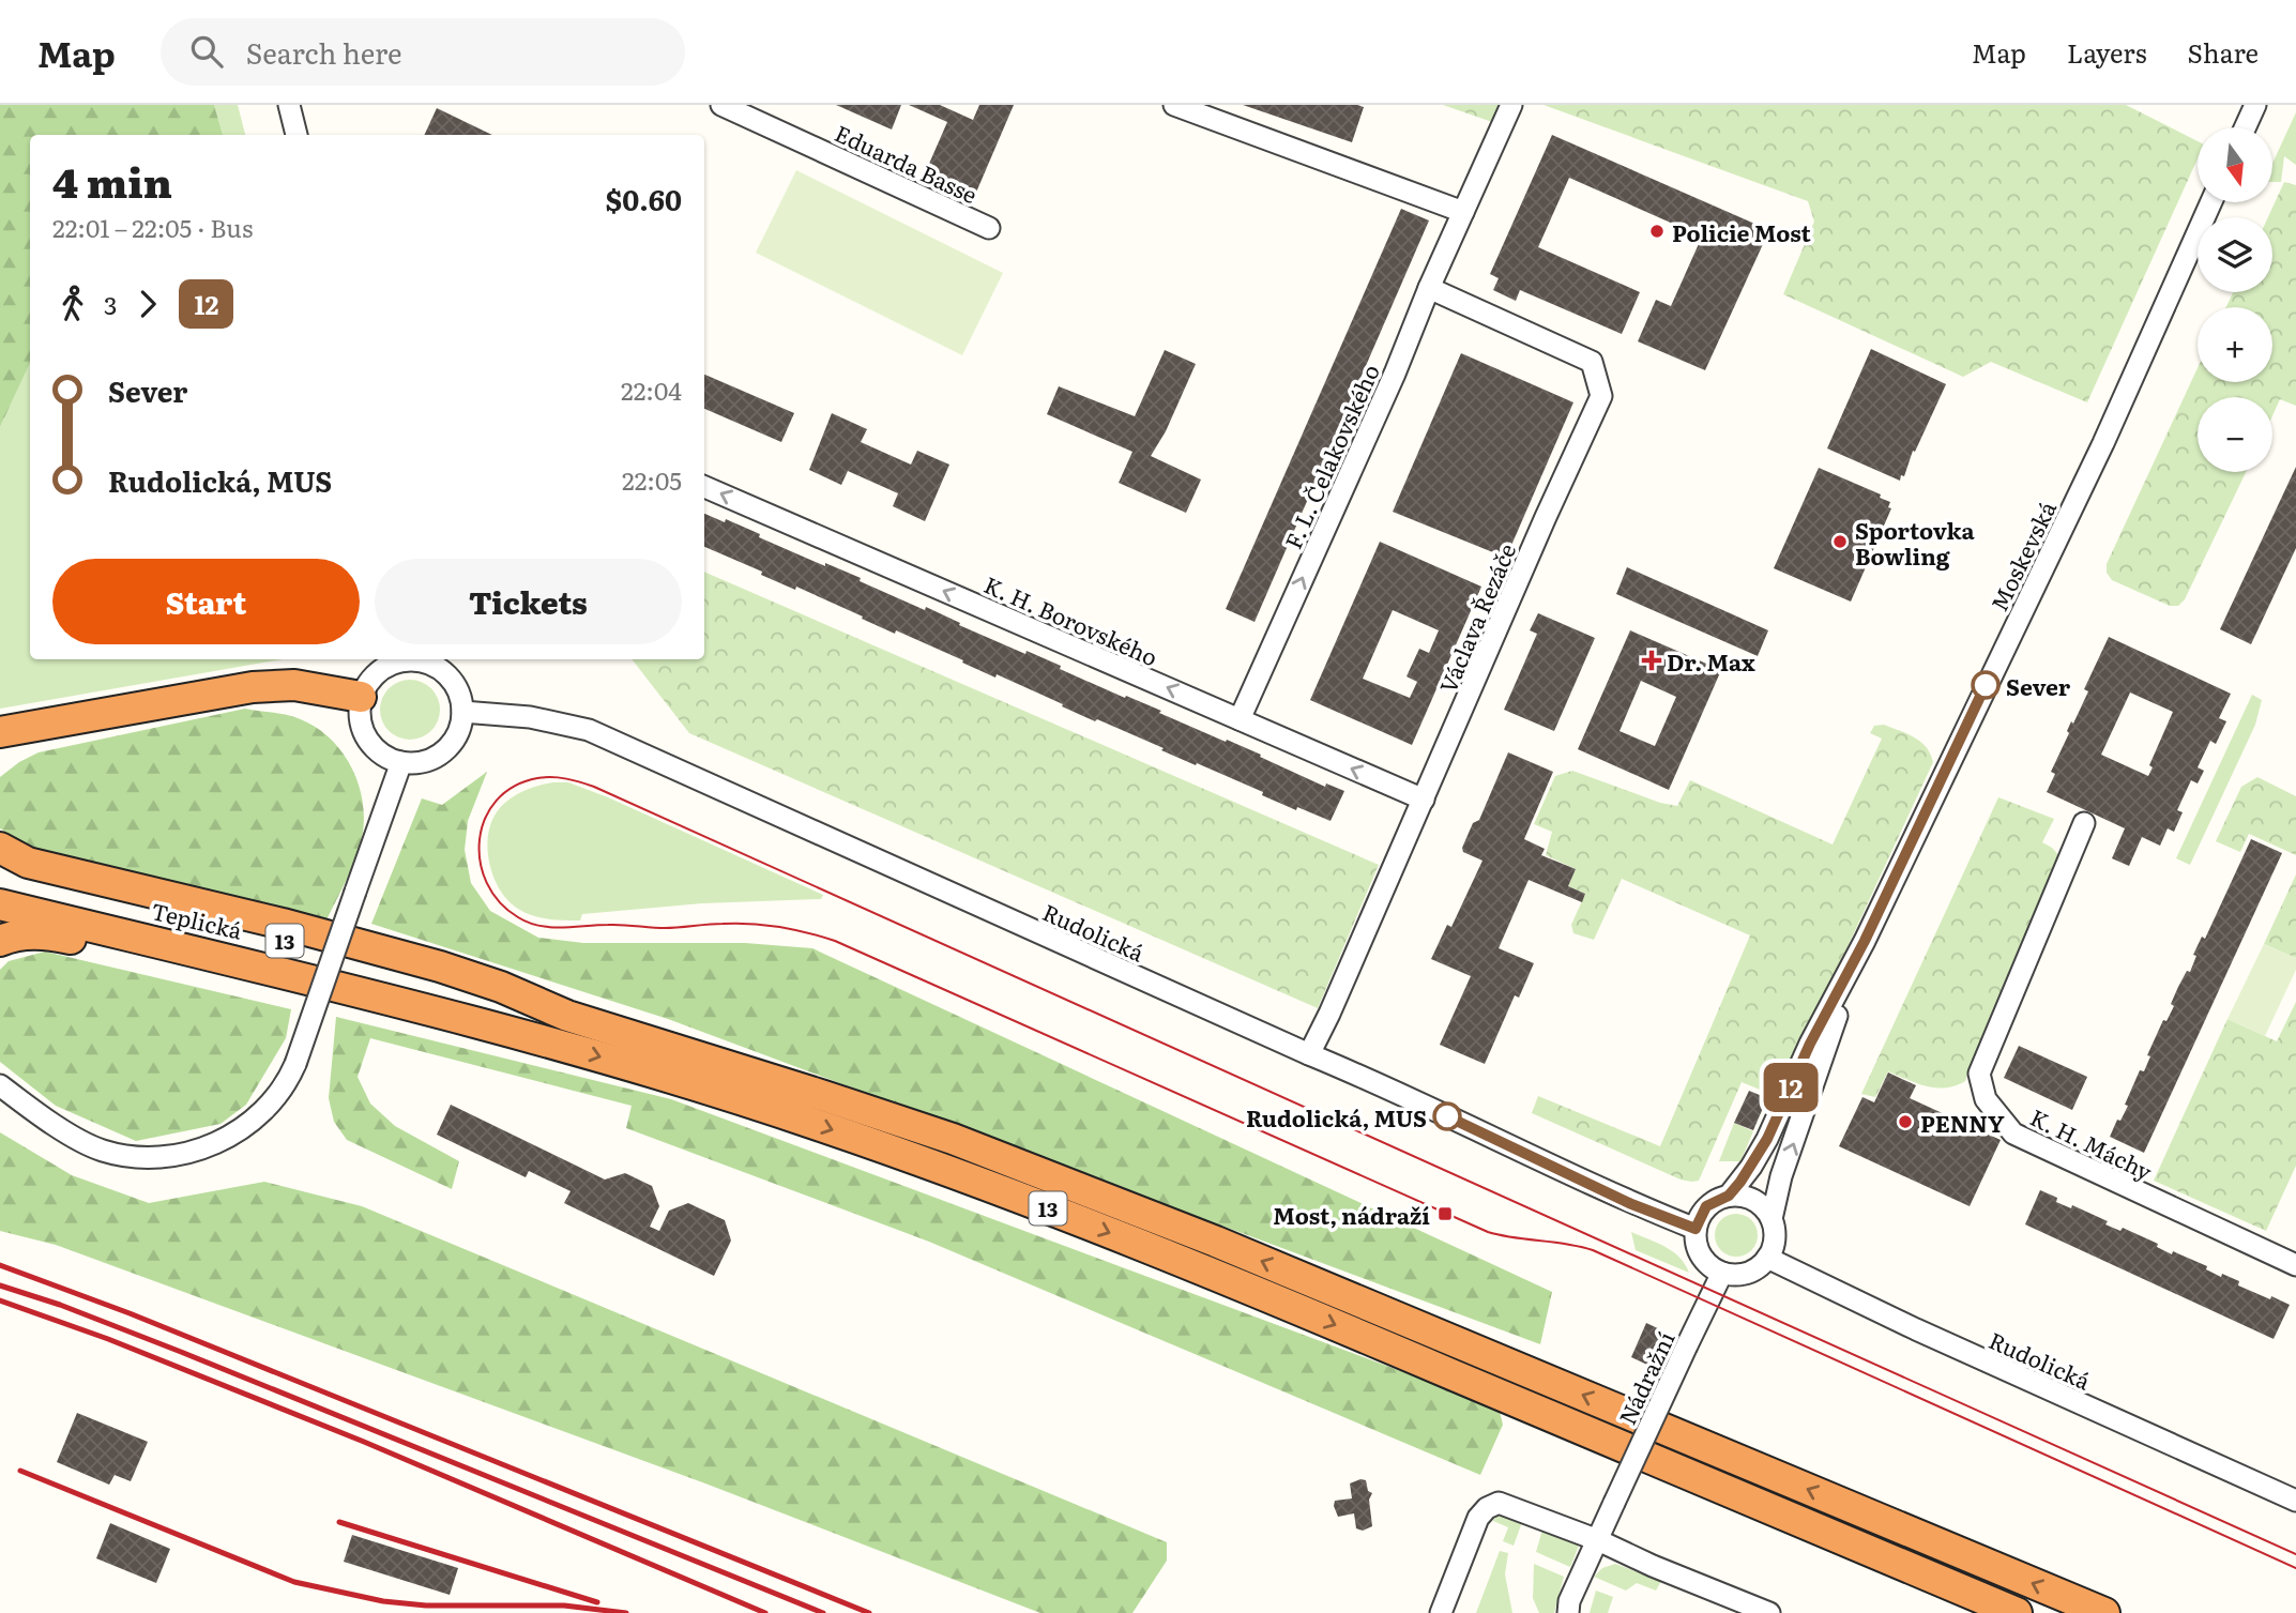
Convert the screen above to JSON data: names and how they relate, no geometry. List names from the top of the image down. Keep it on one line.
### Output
{"streets":{"highway":["Teplická","13"],"street":["Eduarda Basse","F. L. Čelakovského","Moskevská","Václava Řezáče","K. H. Borovského","Rudolická","K. H. Máchy","Nádražní"]},"crossings":[["F. L. Čelakovského","Václava Řezáče"],["F. L. Čelakovského","K. H. Borovského"],["Moskevská","Rudolická"],["Moskevská","Nádražní"],["Václava Řezáče","K. H. Borovského"],["Václava Řezáče","Rudolická"],["Teplická","13"],["Rudolická","Nádražní"]],"one_way":["F. L. Čelakovského","K. H. Borovského"],"places":{"other":["Policie Most","Sportovka Bowling","Sever","Rudolická, MUS","PENNY"],"health":["Dr. Max"],"transit":["Most, nádraží"]},"lines":["bus line 12"],"north":"bottom","page":{"header":"Map","search":"Search here","nav":["Map","Layers","Share"],"on_map":"12","map_buttons":["+","−"],"heading":["4 min","22:01 – 22:05 · Bus","$0.60"],"legs":["3","12"],"list":[{"name":"Sever","value":"22:04"},{"name":"Rudolická, MUS","value":"22:05"}],"buttons":["Start","Tickets"]}}
